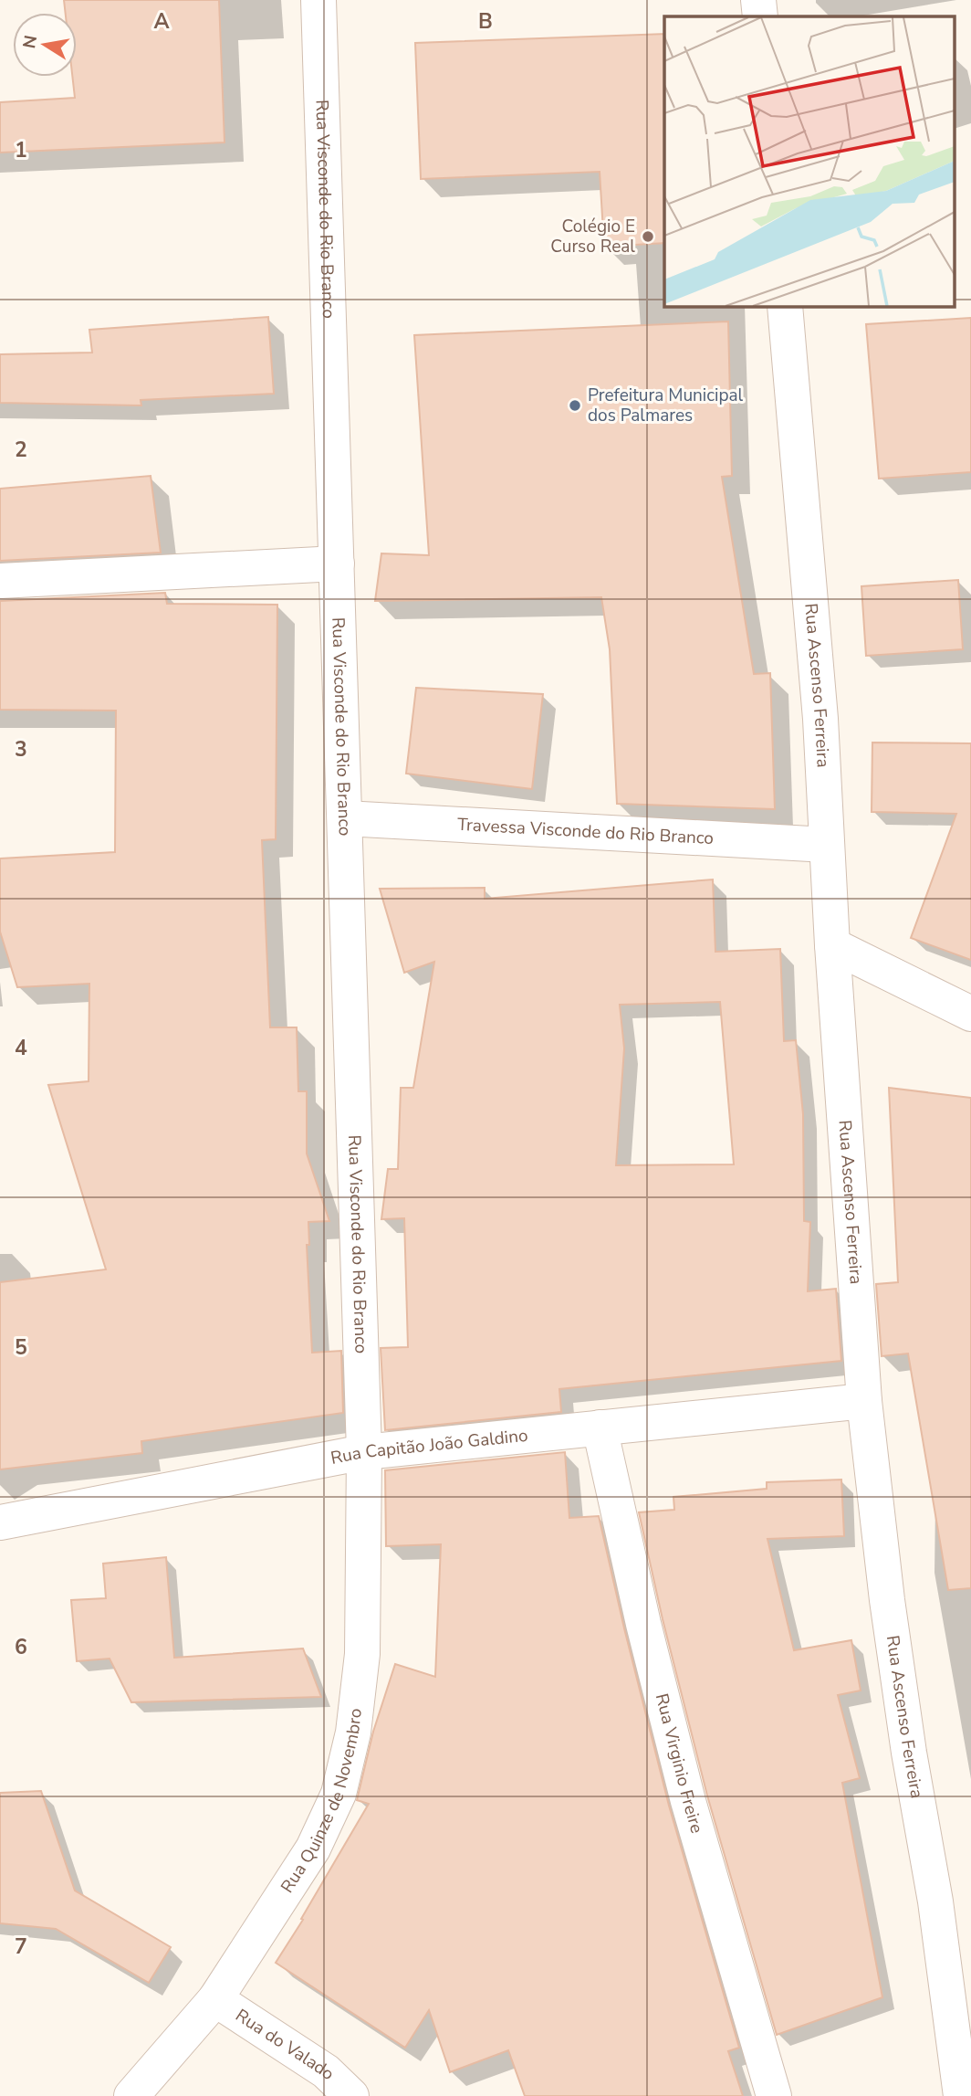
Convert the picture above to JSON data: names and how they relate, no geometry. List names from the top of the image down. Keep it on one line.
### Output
{"streets":{"street":["Rua Visconde do Rio Branco","Rua Ascenso Ferreira","Travessa Visconde do Rio Branco","Rua Capitão João Galdino","Rua Virginio Freire","Rua Quinze de Novembro","Rua do Valado"]},"crossings":[["Rua Visconde do Rio Branco","Travessa Visconde do Rio Branco"],["Rua Visconde do Rio Branco","Rua Capitão João Galdino"],["Rua Visconde do Rio Branco","Rua Quinze de Novembro"],["Rua Ascenso Ferreira","Travessa Visconde do Rio Branco"],["Rua Ascenso Ferreira","Rua Capitão João Galdino"],["Rua Capitão João Galdino","Rua Virginio Freire"],["Rua Capitão João Galdino","Rua Quinze de Novembro"],["Rua Quinze de Novembro","Rua do Valado"]],"places":["Colégio E Curso Real","Prefeitura Municipal dos Palmares"],"north":"left","grid":{"columns":["A","B"],"rows":["1","2","3","4","5","6","7"]}}
